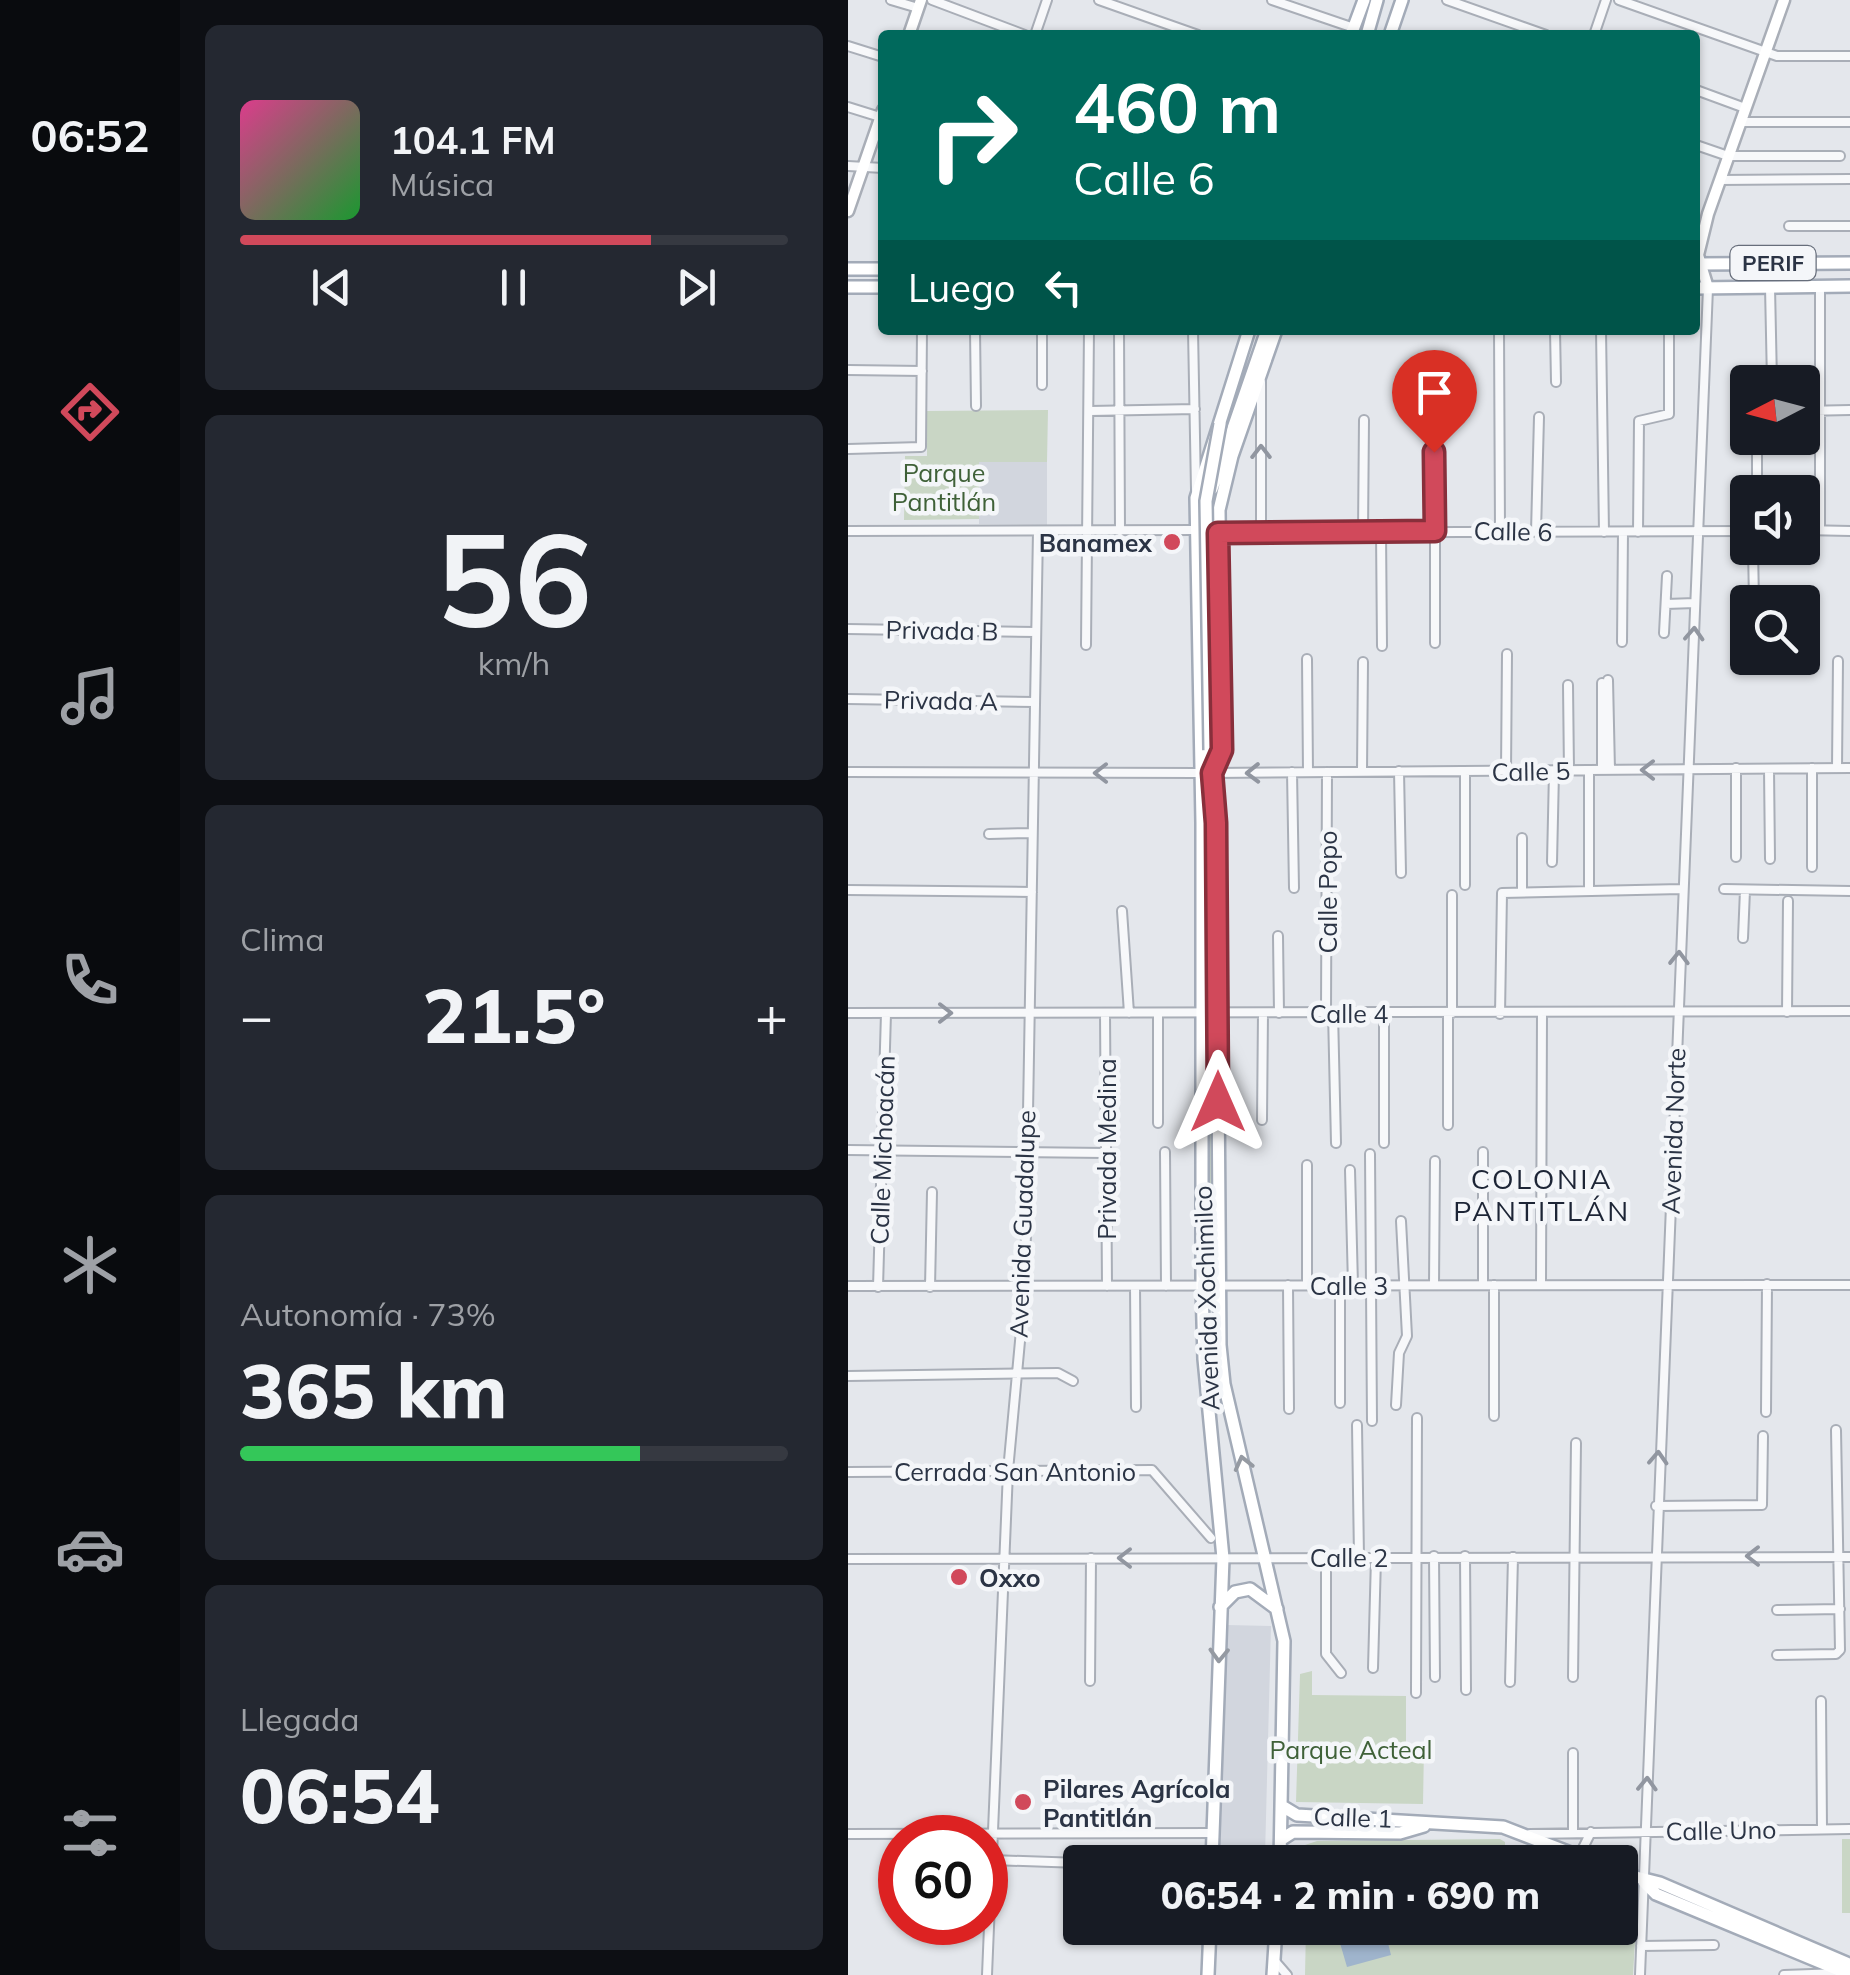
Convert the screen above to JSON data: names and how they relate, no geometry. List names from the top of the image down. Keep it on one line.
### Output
{"streets":{"main road":["PERIF","Avenida Xochimilco","Calle 1"],"street":["Calle 6","Privada B","Privada A","Calle 5","Calle Popo","Calle 4","Avenida Norte","Privada Medina","Calle Michoacán","Avenida Guadalupe","Calle 3","Cerrada San Antonio","Calle 2","Calle Uno"]},"crossings":[["PERIF","Avenida Norte"],["Calle 6","Avenida Norte"],["Calle 6","Avenida Xochimilco"],["Privada B","Avenida Guadalupe"],["Privada A","Avenida Guadalupe"],["Calle 5","Calle Popo"],["Calle 5","Avenida Norte"],["Calle 5","Avenida Guadalupe"],["Calle 5","Avenida Xochimilco"],["Calle Popo","Calle 4"],["Calle 4","Avenida Norte"],["Calle 4","Privada Medina"],["Calle 4","Calle Michoacán"],["Calle 4","Avenida Guadalupe"],["Calle 4","Avenida Xochimilco"],["Avenida Norte","Calle 3"],["Avenida Norte","Calle 2"],["Avenida Norte","Calle Uno"],["Privada Medina","Calle 3"],["Calle Michoacán","Calle 3"],["Avenida Guadalupe","Calle 3"],["Avenida Guadalupe","Cerrada San Antonio"],["Avenida Guadalupe","Calle 2"],["Calle 3","Avenida Xochimilco"],["Avenida Xochimilco","Calle 2"],["Avenida Xochimilco","Calle 1"],["Calle 1","Calle Uno"]],"one_way":["Avenida Norte"],"districts":["COLONIA PANTITLÁN"],"parks":["Parque Pantitlán","Parque Acteal"],"places":["Banamex","Oxxo","Pilares Agrícola Pantitlán"],"north":"left","page":{"tabs":"06:52","turn":["460 m","Calle 6"],"song":["104.1 FM","Música"],"then":"Luego","tile":[["56","km/h"],"Clima",["Autonomía · 73%","365 km"],["Llegada","06:54"]],"heat":["−","21.5°","+"],"limit":"60","trip":"06:54 · 2 min · 690 m"}}
